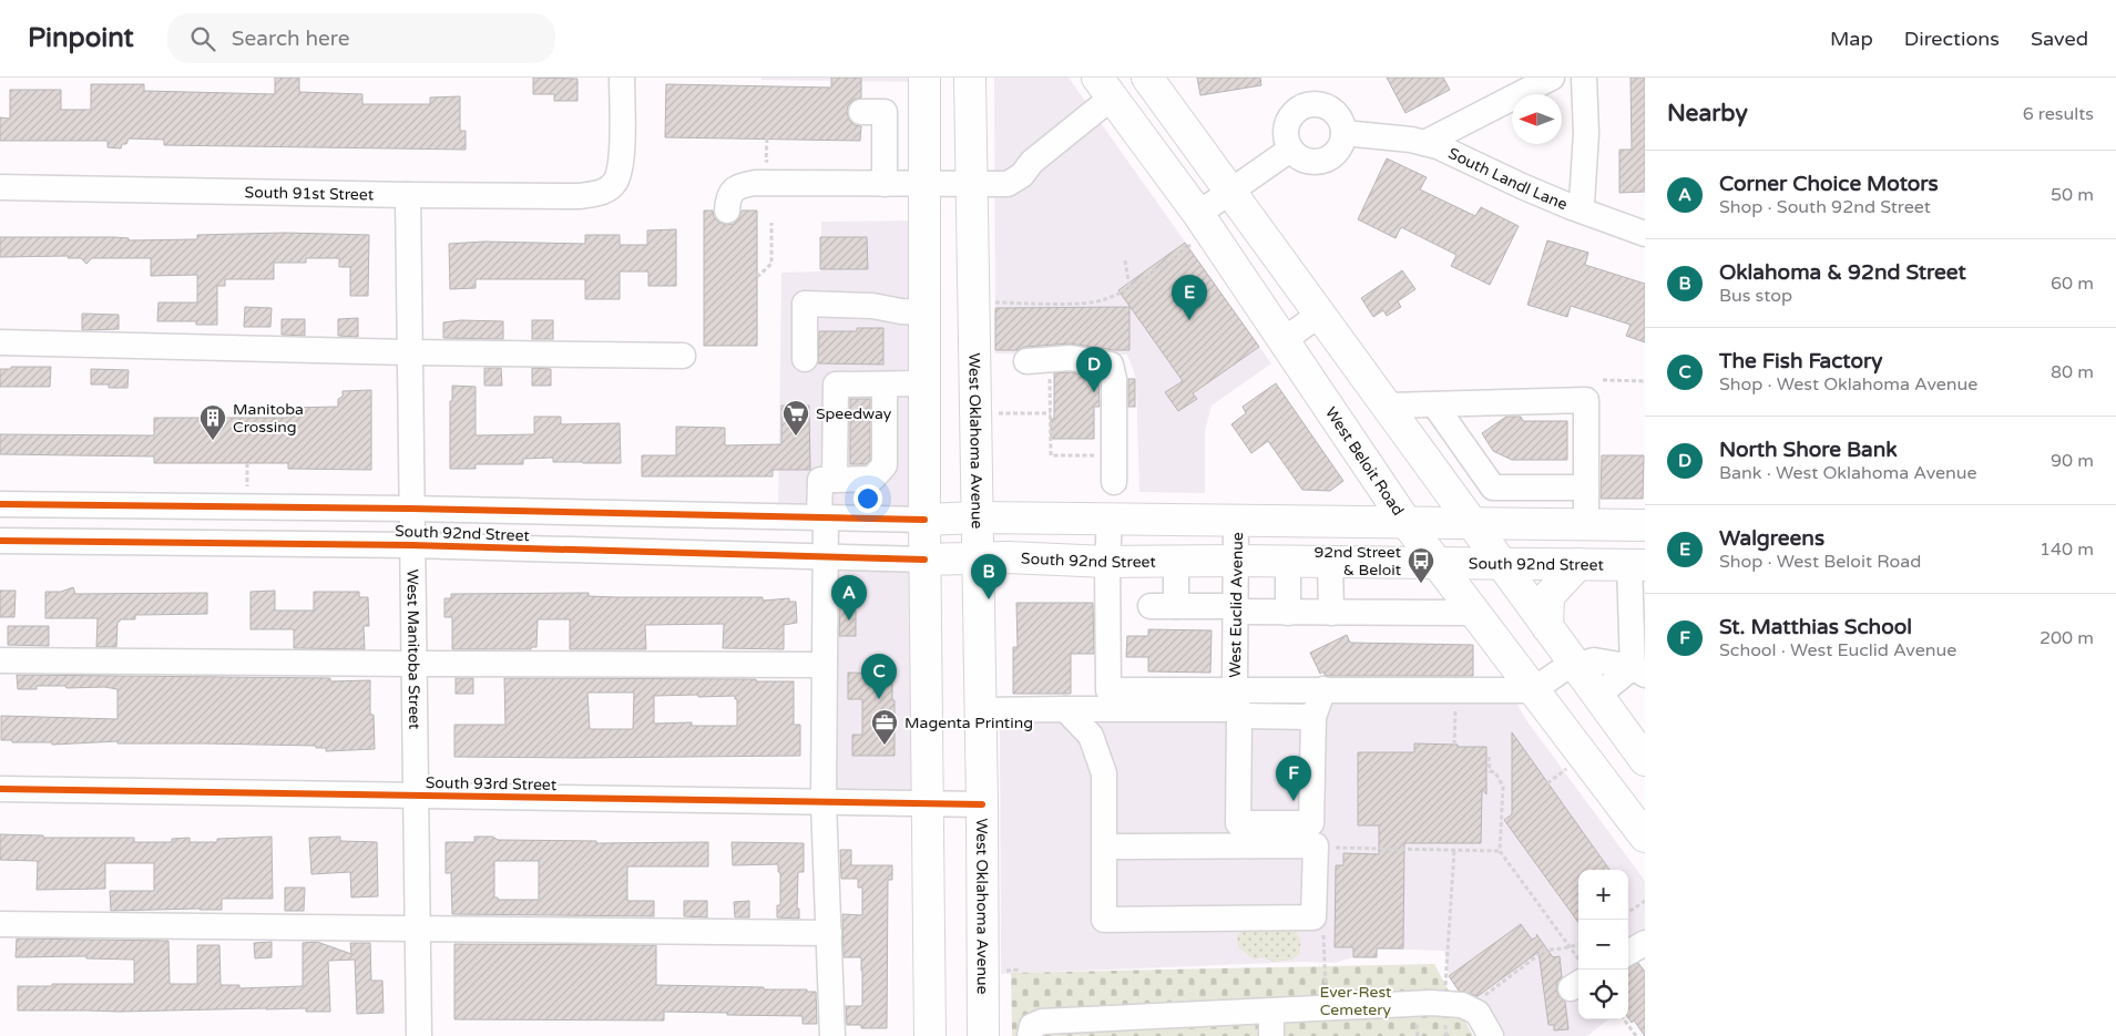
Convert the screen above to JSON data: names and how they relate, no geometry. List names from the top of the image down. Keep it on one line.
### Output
{"streets":{"main road":["West Oklahoma Avenue","West Beloit Road","South 92nd Street"],"street":["South Landl Lane","South 91st Street","West Euclid Avenue","West Manitoba Street","South 93rd Street"]},"crossings":[["South 91st Street","West Manitoba Street"],["West Oklahoma Avenue","South 92nd Street"],["West Oklahoma Avenue","South 93rd Street"],["West Beloit Road","South 92nd Street"],["South 92nd Street","West Euclid Avenue"],["South 92nd Street","West Manitoba Street"],["West Manitoba Street","South 93rd Street"]],"parks":["Ever-Rest Cemetery"],"places":{"supermarket":["Speedway"],"building":["Manitoba Crossing"],"bus stop":["92nd Street & Beloit"],"office":["Magenta Printing"]},"north":"left","page":{"header":"Pinpoint","search":"Search here","nav":["Map","Directions","Saved"],"heading":["Nearby","6 results"],"list":[{"mark":"A","name":"Corner Choice Motors","note":"Shop · South 92nd Street","value":"50 m"},{"mark":"B","name":"Oklahoma & 92nd Street","note":"Bus stop","value":"60 m"},{"mark":"C","name":"The Fish Factory","note":"Shop · West Oklahoma Avenue","value":"80 m"},{"mark":"D","name":"North Shore Bank","note":"Bank · West Oklahoma Avenue","value":"90 m"},{"mark":"E","name":"Walgreens","note":"Shop · West Beloit Road","value":"140 m"},{"mark":"F","name":"St. Matthias School","note":"School · West Euclid Avenue","value":"200 m"}],"pins":["E","D","B","A","C","F"],"map_buttons":["+","−"]}}
